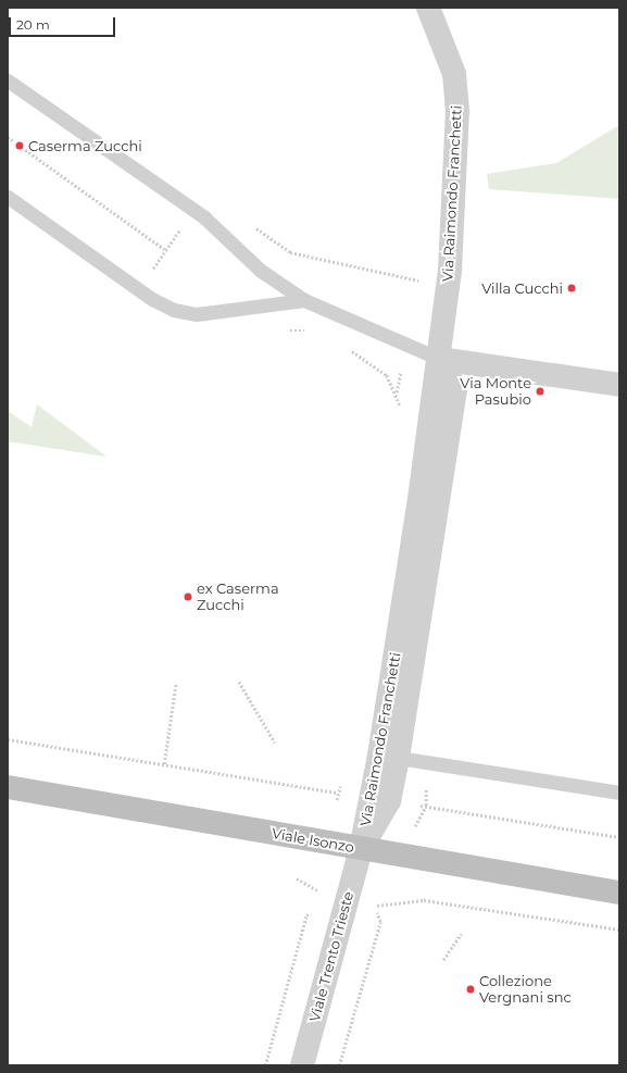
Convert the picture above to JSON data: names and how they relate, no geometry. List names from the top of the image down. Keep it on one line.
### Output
{"streets":{"main road":["Viale Isonzo"],"street":["Via Raimondo Franchetti","Viale Trento Trieste"]},"crossings":[["Via Raimondo Franchetti","Viale Isonzo"],["Via Raimondo Franchetti","Viale Trento Trieste"],["Viale Isonzo","Viale Trento Trieste"]],"places":["Caserma Zucchi","Villa Cucchi","Via Monte Pasubio","ex Caserma Zucchi","Collezione Vergnani snc"],"scale_bar":"20 m"}
